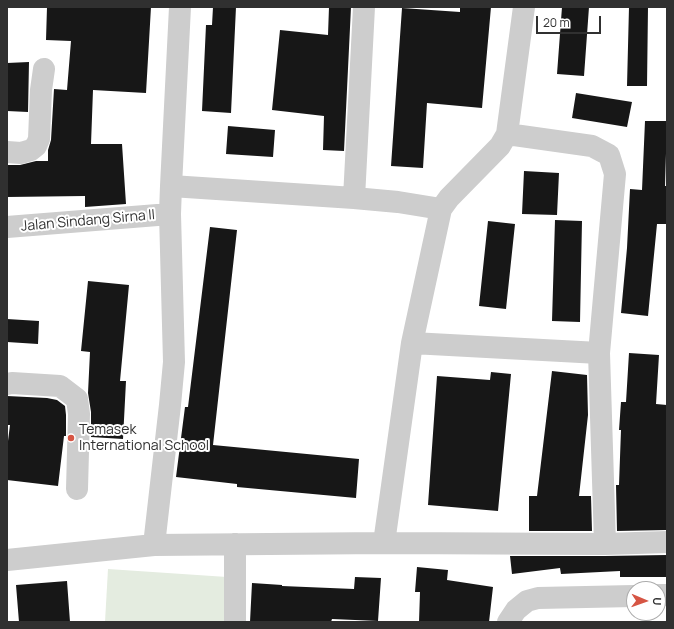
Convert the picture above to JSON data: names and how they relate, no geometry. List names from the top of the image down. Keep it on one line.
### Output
{"streets":{"street":["Jalan Sindang Sirna II"]},"places":["Temasek International School"],"scale_bar":"20 m","north":"right"}
